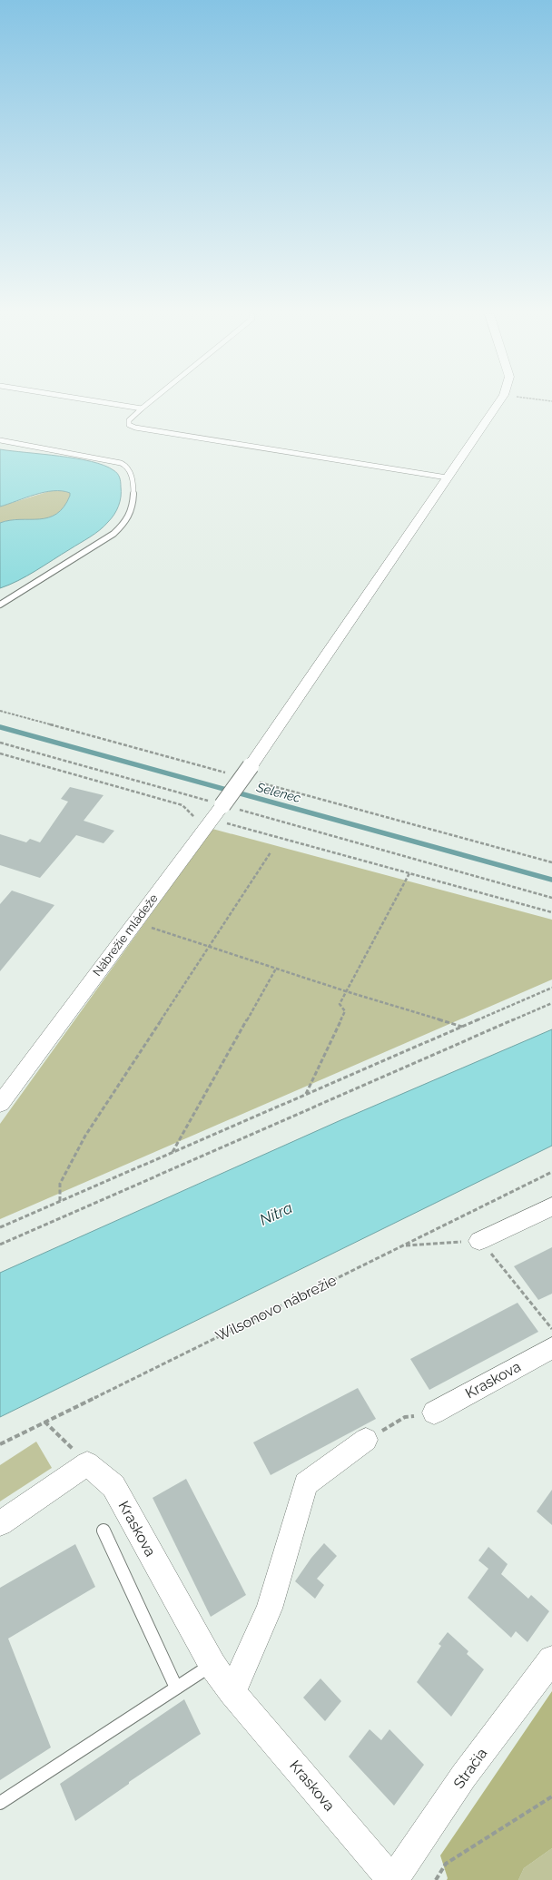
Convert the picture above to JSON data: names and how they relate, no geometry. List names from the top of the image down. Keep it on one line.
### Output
{"streets":{"street":["Nábrežie mládeže","Kraskova","Stračia"],"path":["Wilsonovo nábrežie"]},"crossings":[["Kraskova","Stračia"]],"water":["Selenec","Nitra"]}
